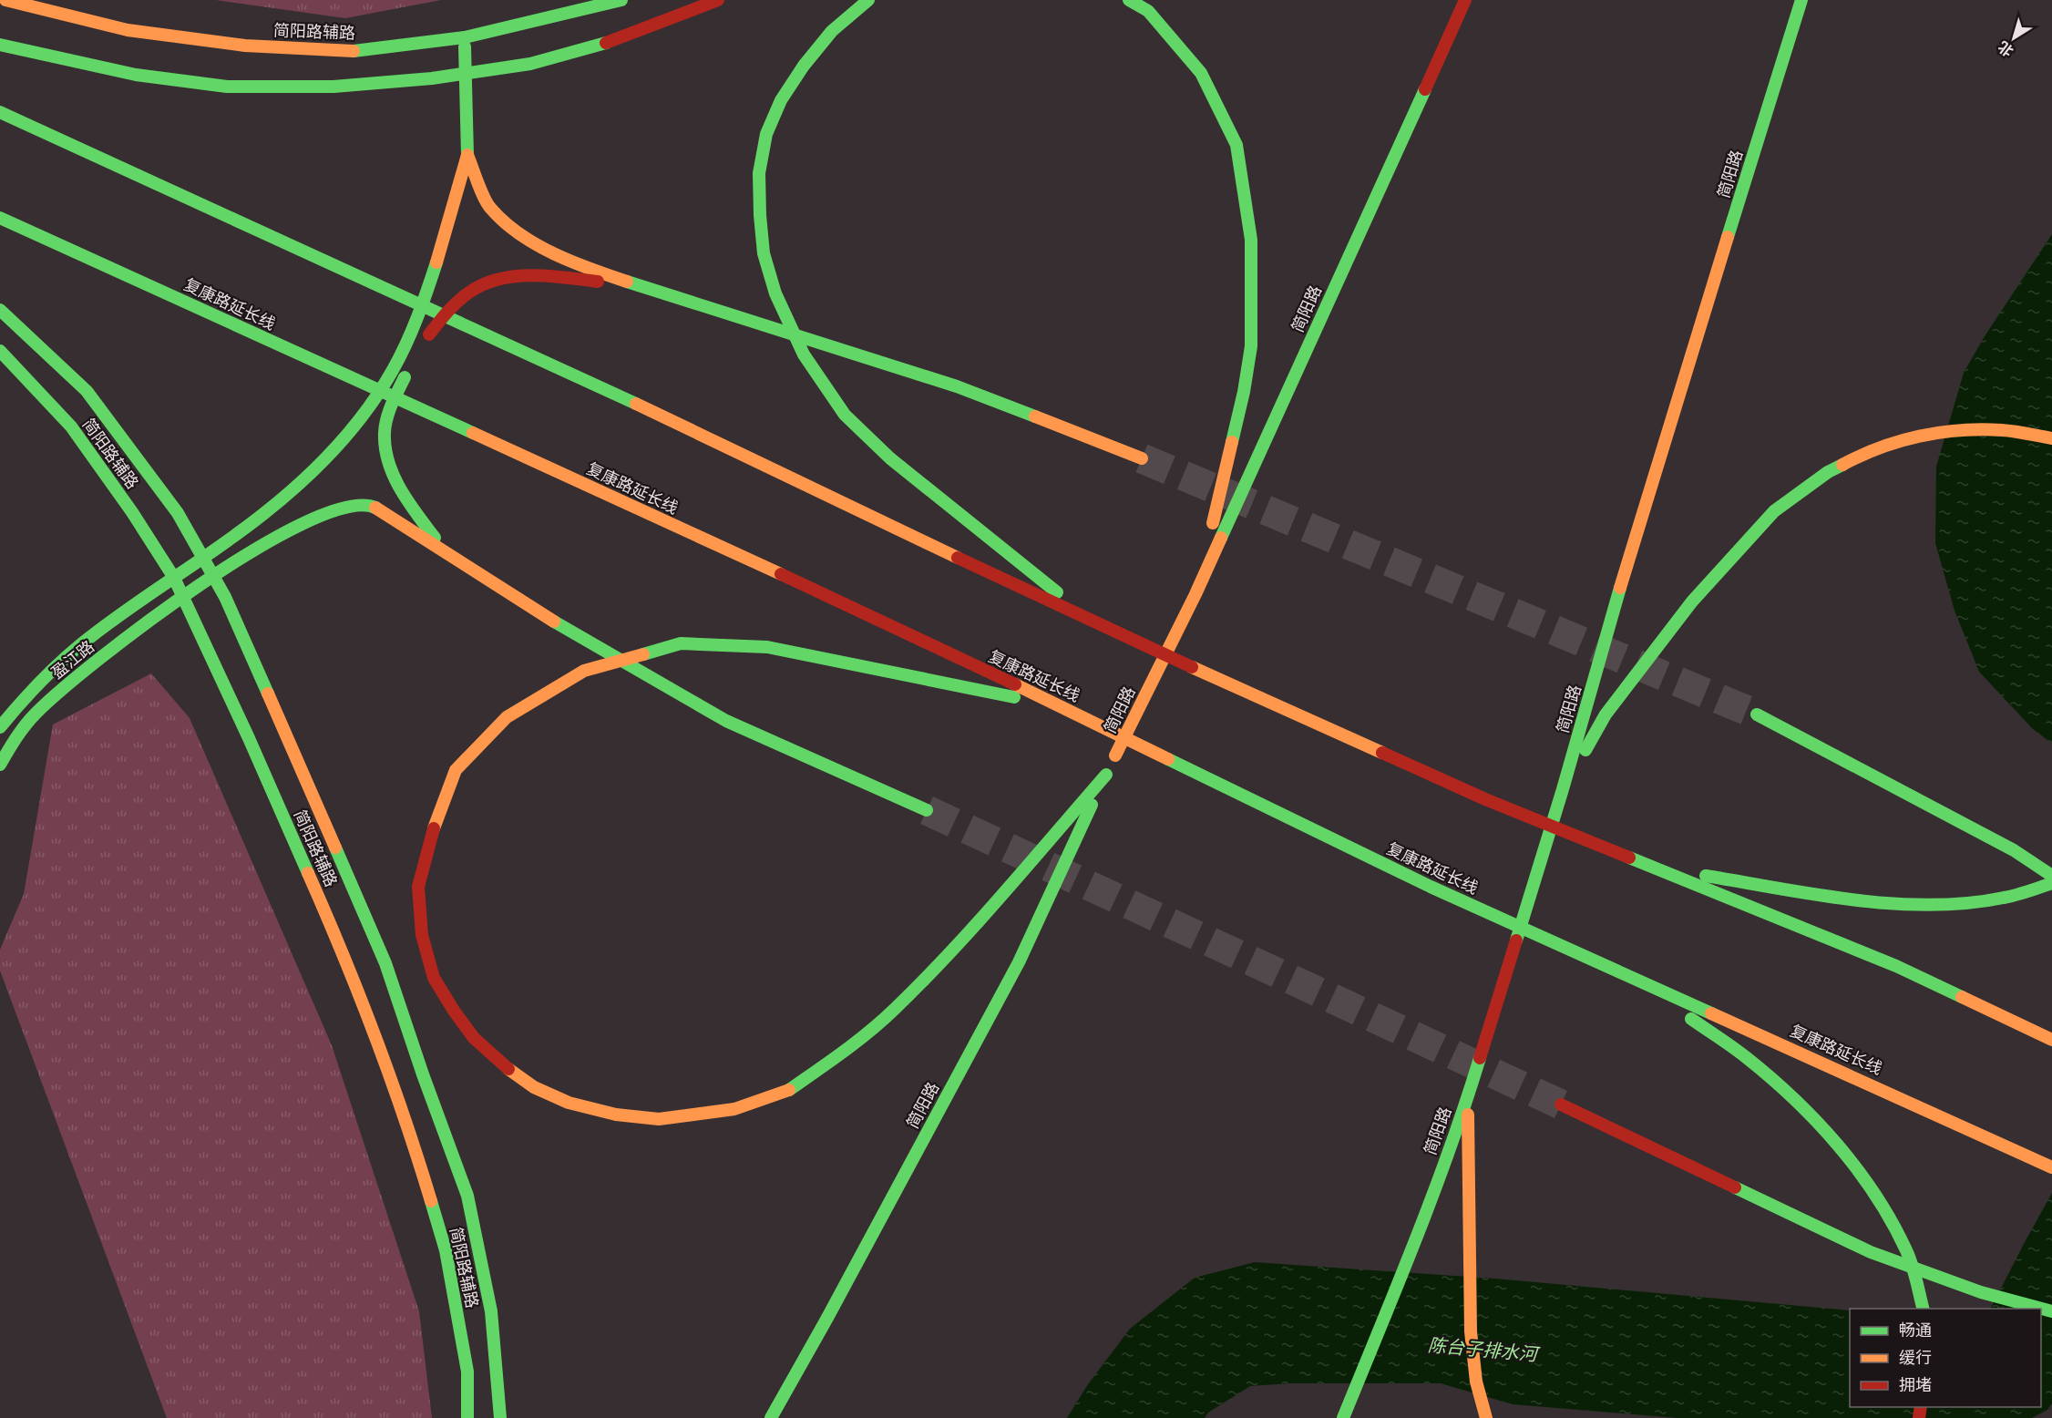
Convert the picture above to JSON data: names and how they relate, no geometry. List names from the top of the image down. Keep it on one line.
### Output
{"streets":{"main road":["简阳路辅路","简阳路","复康路延长线","盈江路"]},"crossings":[["简阳路辅路","盈江路"]],"water":["陈台子排水河"],"legend":["畅通","缓行","拥堵"],"north":"bottom left"}
